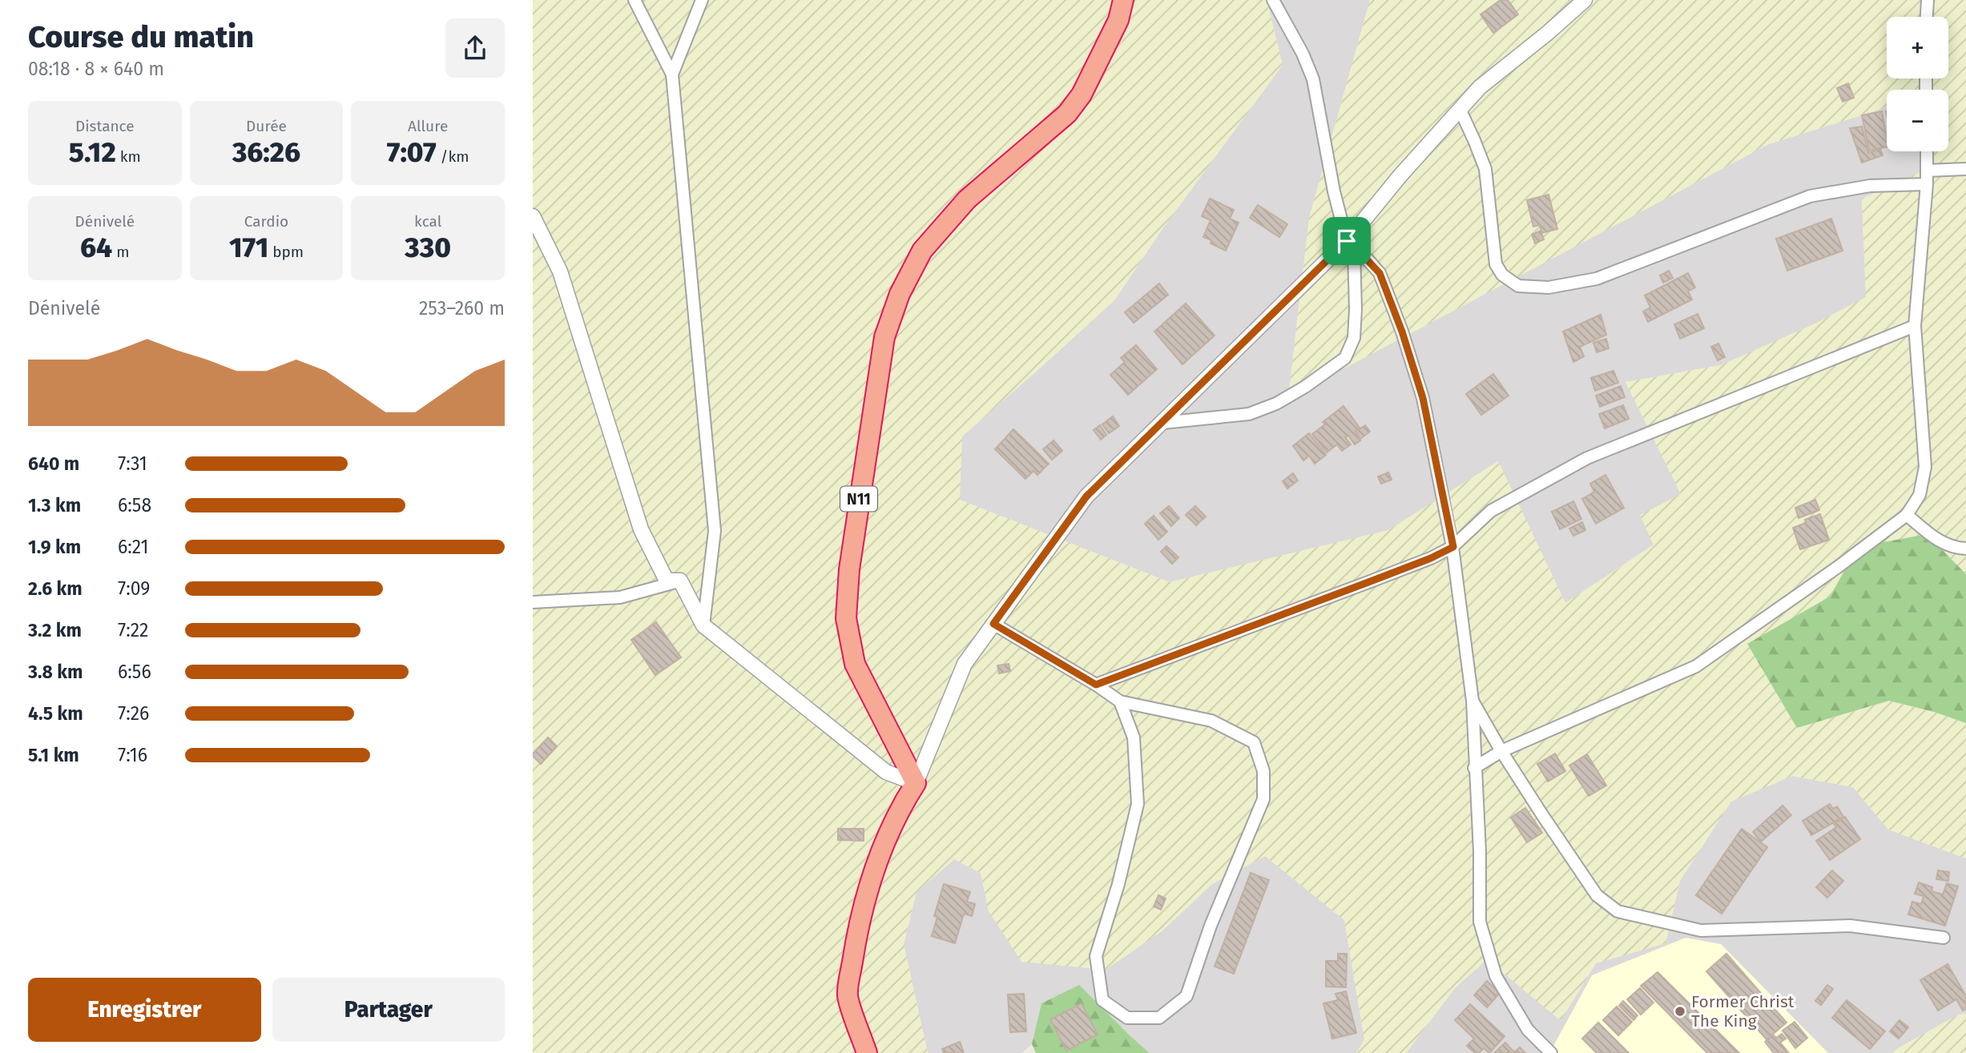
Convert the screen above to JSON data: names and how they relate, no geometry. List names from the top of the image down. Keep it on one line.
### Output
{"streets":{"highway":["N11"]},"places":["Former Christ The King"],"page":{"heading":["Course du matin","08:18 · 8 × 640 m"],"map_buttons":["+","−"],"stats":[["Distance","5.12 km"],["Durée","36:26"],["Allure","7:07 /km"],["Dénivelé","64 m"],["Cardio","171 bpm"],["kcal","330"]],"chart":["Dénivelé","253–260 m"],"list":[{"name":"640 m","note":"7:31"},{"name":"1.3 km","note":"6:58"},{"name":"1.9 km","note":"6:21"},{"name":"2.6 km","note":"7:09"},{"name":"3.2 km","note":"7:22"},{"name":"3.8 km","note":"6:56"},{"name":"4.5 km","note":"7:26"},{"name":"5.1 km","note":"7:16"}],"buttons":["Enregistrer","Partager"]}}
